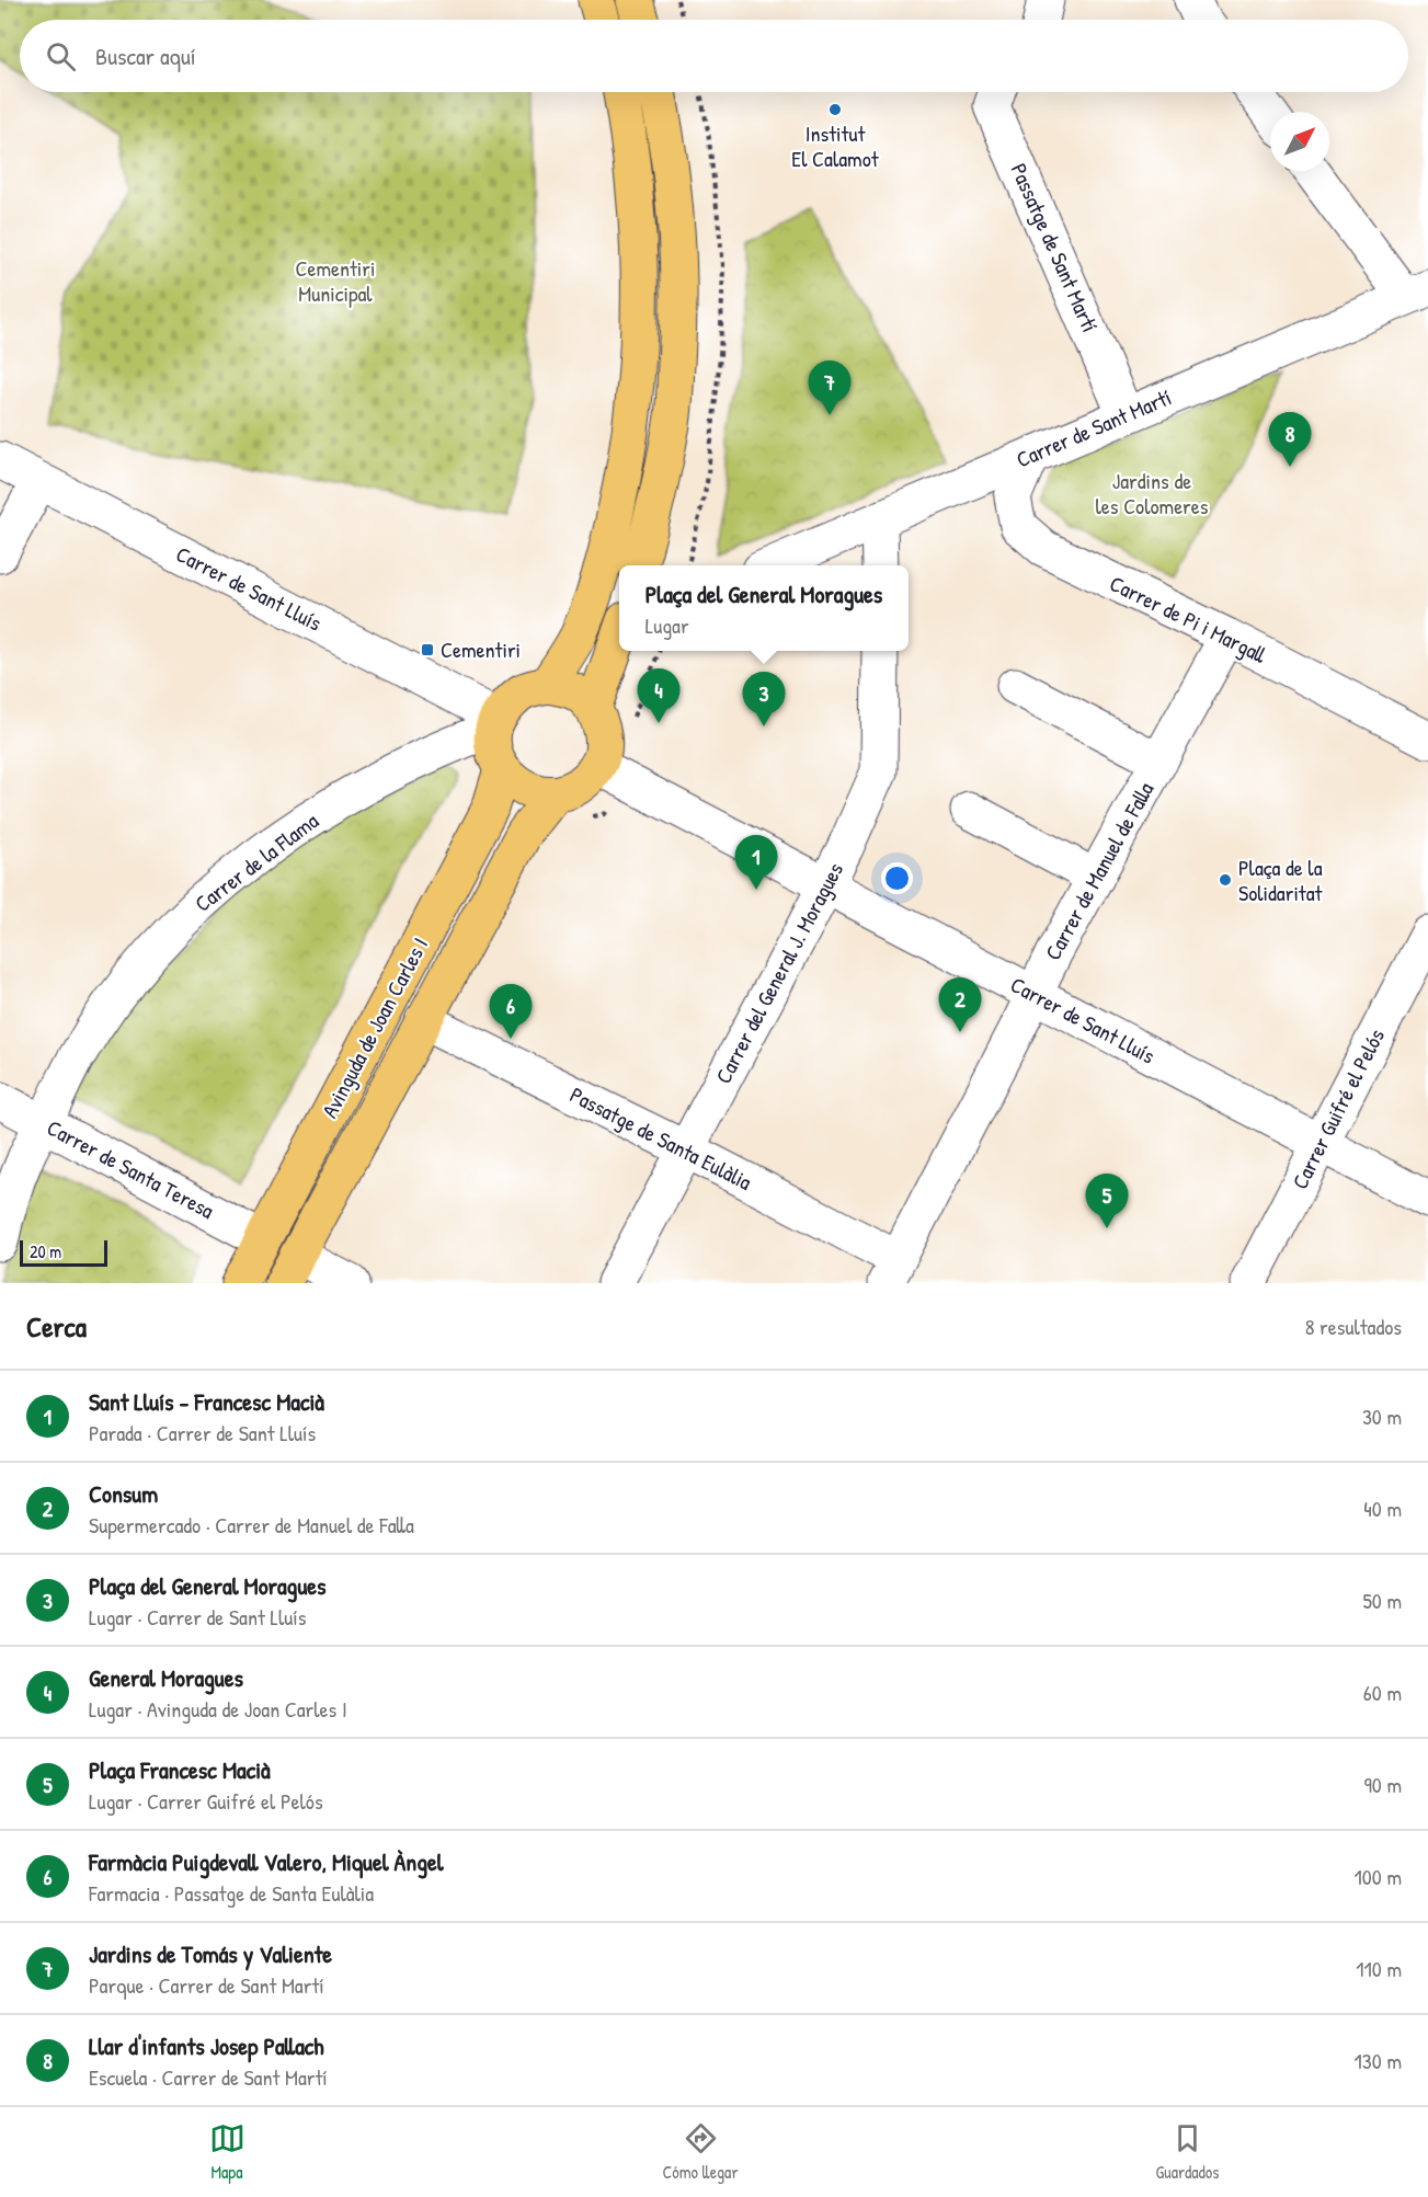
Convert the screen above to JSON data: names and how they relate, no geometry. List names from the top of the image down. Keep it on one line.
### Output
{"streets":{"main road":["Avinguda de Joan Carles I"],"street":["Passatge de Sant Martí","Carrer de Sant Martí","Carrer de Sant Lluís","Carrer de Pi i Margall","Carrer de la Flama","Carrer de Manuel de Falla","Carrer del General J. Moragues","Carrer Guifré el Pelós","Passatge de Santa Eulàlia","Carrer de Santa Teresa"]},"crossings":[["Passatge de Sant Martí","Carrer de Sant Martí"],["Carrer de Sant Martí","Carrer de Pi i Margall"],["Carrer de Sant Lluís","Carrer de la Flama"],["Carrer de Sant Lluís","Carrer de Manuel de Falla"],["Carrer de Sant Lluís","Carrer del General J. Moragues"],["Carrer de Sant Lluís","Avinguda de Joan Carles I"],["Carrer de Sant Lluís","Carrer Guifré el Pelós"],["Carrer de Pi i Margall","Carrer de Manuel de Falla"],["Carrer de la Flama","Avinguda de Joan Carles I"],["Carrer de la Flama","Carrer de Santa Teresa"],["Carrer de Manuel de Falla","Passatge de Santa Eulàlia"],["Carrer del General J. Moragues","Passatge de Santa Eulàlia"],["Avinguda de Joan Carles I","Passatge de Santa Eulàlia"],["Avinguda de Joan Carles I","Carrer de Santa Teresa"]],"parks":["Cementiri Municipal","Jardins de les Colomeres"],"places":{"other":["Institut El Calamot","Plaça de la Solidaritat"],"transit":["Cementiri"]},"scale_bar":"20 m","north":"top right","page":{"search":"Buscar aquí","pins":["7","8","4","3","1","2","6","5"],"popup":["Plaça del General Moragues","Lugar"],"scale":"20 m","heading":["Cerca","8 resultados"],"list":[{"mark":"1","name":"Sant Lluís - Francesc Macià","note":"Parada · Carrer de Sant Lluís","value":"30 m"},{"mark":"2","name":"Consum","note":"Supermercado · Carrer de Manuel de Falla","value":"40 m"},{"mark":"3","name":"Plaça del General Moragues","note":"Lugar · Carrer de Sant Lluís","value":"50 m"},{"mark":"4","name":"General Moragues","note":"Lugar · Avinguda de Joan Carles I","value":"60 m"},{"mark":"5","name":"Plaça Francesc Macià","note":"Lugar · Carrer Guifré el Pelós","value":"90 m"},{"mark":"6","name":"Farmàcia Puigdevall Valero, Miquel Àngel","note":"Farmacia · Passatge de Santa Eulàlia","value":"100 m"},{"mark":"7","name":"Jardins de Tomás y Valiente","note":"Parque · Carrer de Sant Martí","value":"110 m"},{"mark":"8","name":"Llar d'infants Josep Pallach","note":"Escuela · Carrer de Sant Martí","value":"130 m"}],"nav":["Mapa","Cómo llegar","Guardados"]}}
